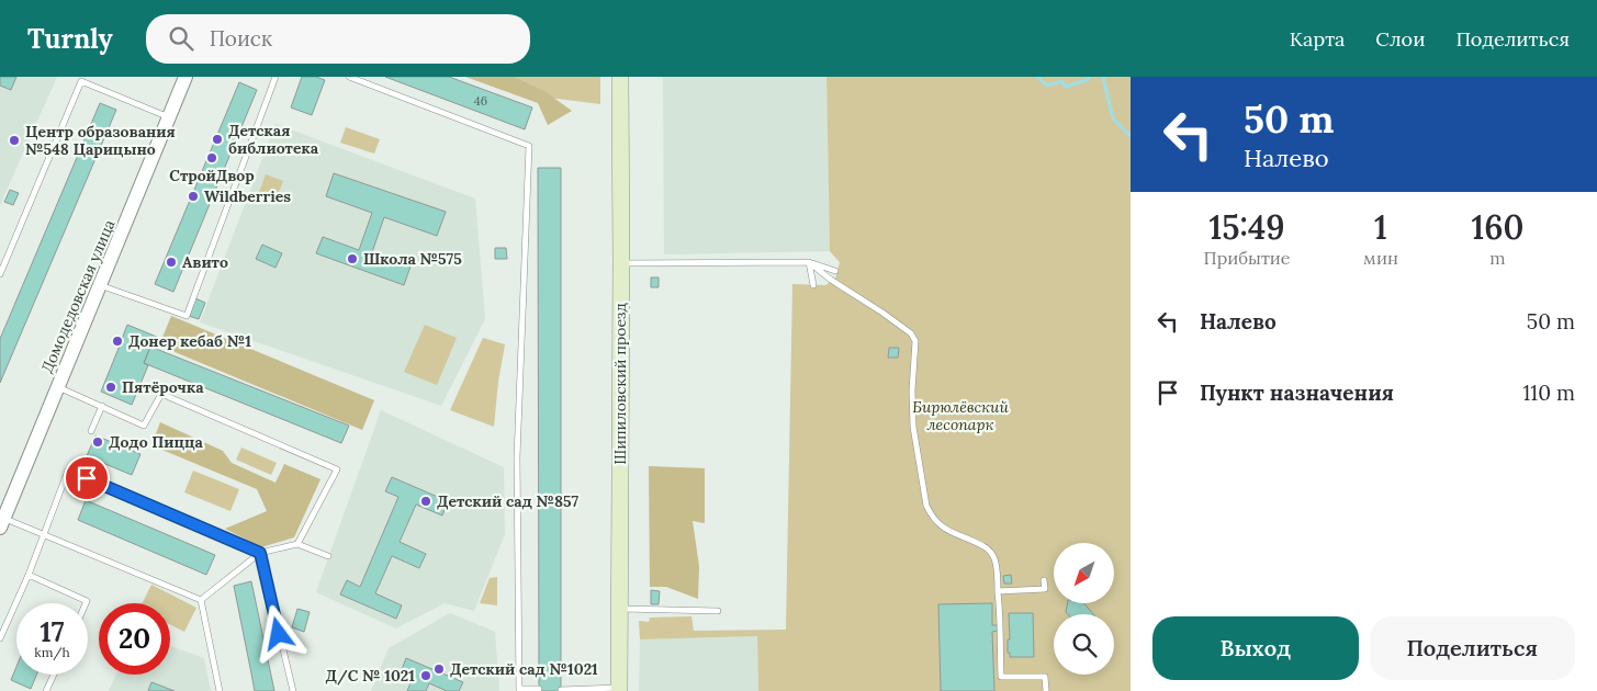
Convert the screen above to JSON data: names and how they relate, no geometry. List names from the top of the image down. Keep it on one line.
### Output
{"streets":{"main road":["Шипиловский проезд"],"street":["Домодедовская улица"]},"parks":["Бирюлёвский лесопарк"],"places":["Детская библиотека","Центр образования №548 Царицыно","СтройДвор","Wildberries","Школа №575","Авито","Донер кебаб №1","Пятёрочка","Додо Пицца","Детский сад №857","Детский сад №1021","Д/C № 1021"],"house_numbers":["46"],"north":"bottom left","page":{"header":"Turnly","search":"Поиск","nav":["Карта","Слои","Поделиться"],"turn":["50 m","Налево"],"eta":["15:49","Прибытие","1","мин","160","m"],"list":[{"name":"Налево","value":"50 m"},{"name":"Пункт назначения","value":"110 m"}],"speed":"17 km/h","limit":"20","buttons":["Выход","Поделиться"]}}
